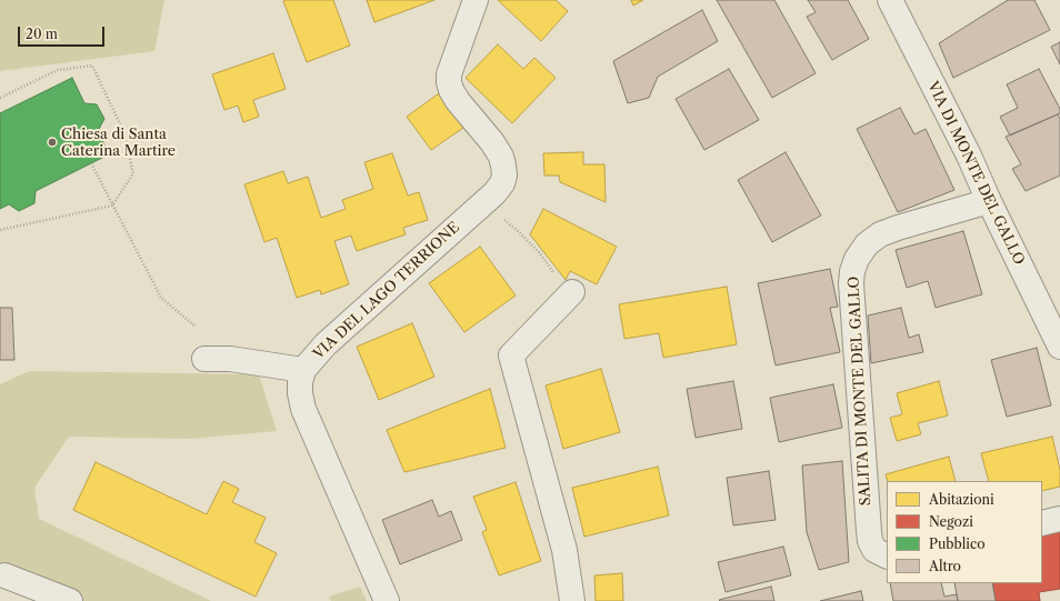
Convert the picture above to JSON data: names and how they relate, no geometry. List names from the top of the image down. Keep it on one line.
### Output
{"streets":{"street":["VIA DI MONTE DEL GALLO","VIA DEL LAGO TERRIONE","SALITA DI MONTE DEL GALLO"]},"crossings":[["VIA DI MONTE DEL GALLO","SALITA DI MONTE DEL GALLO"]],"places":["Chiesa di Santa Caterina Martire"],"legend":["Abitazioni","Negozi","Pubblico","Altro"],"scale_bar":"20 m"}
